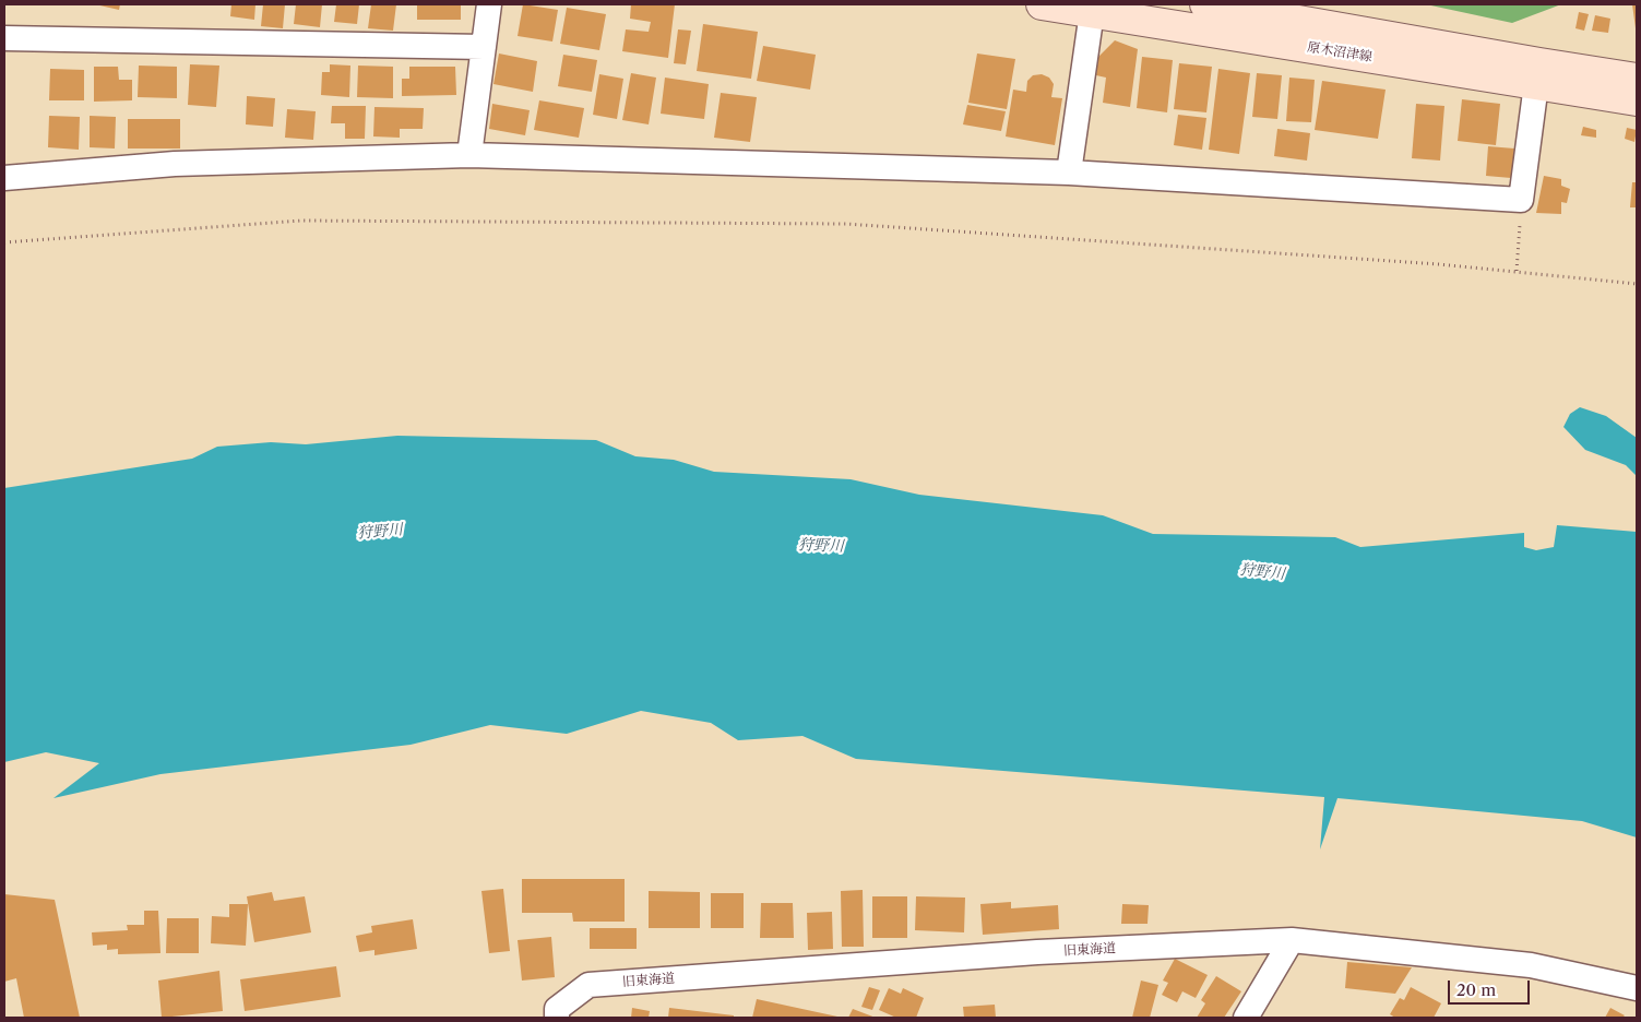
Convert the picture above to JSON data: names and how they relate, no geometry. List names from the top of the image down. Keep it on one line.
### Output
{"streets":{"main road":["原木沼津線"],"street":["旧東海道"]},"water":["狩野川"],"scale_bar":"20 m"}
